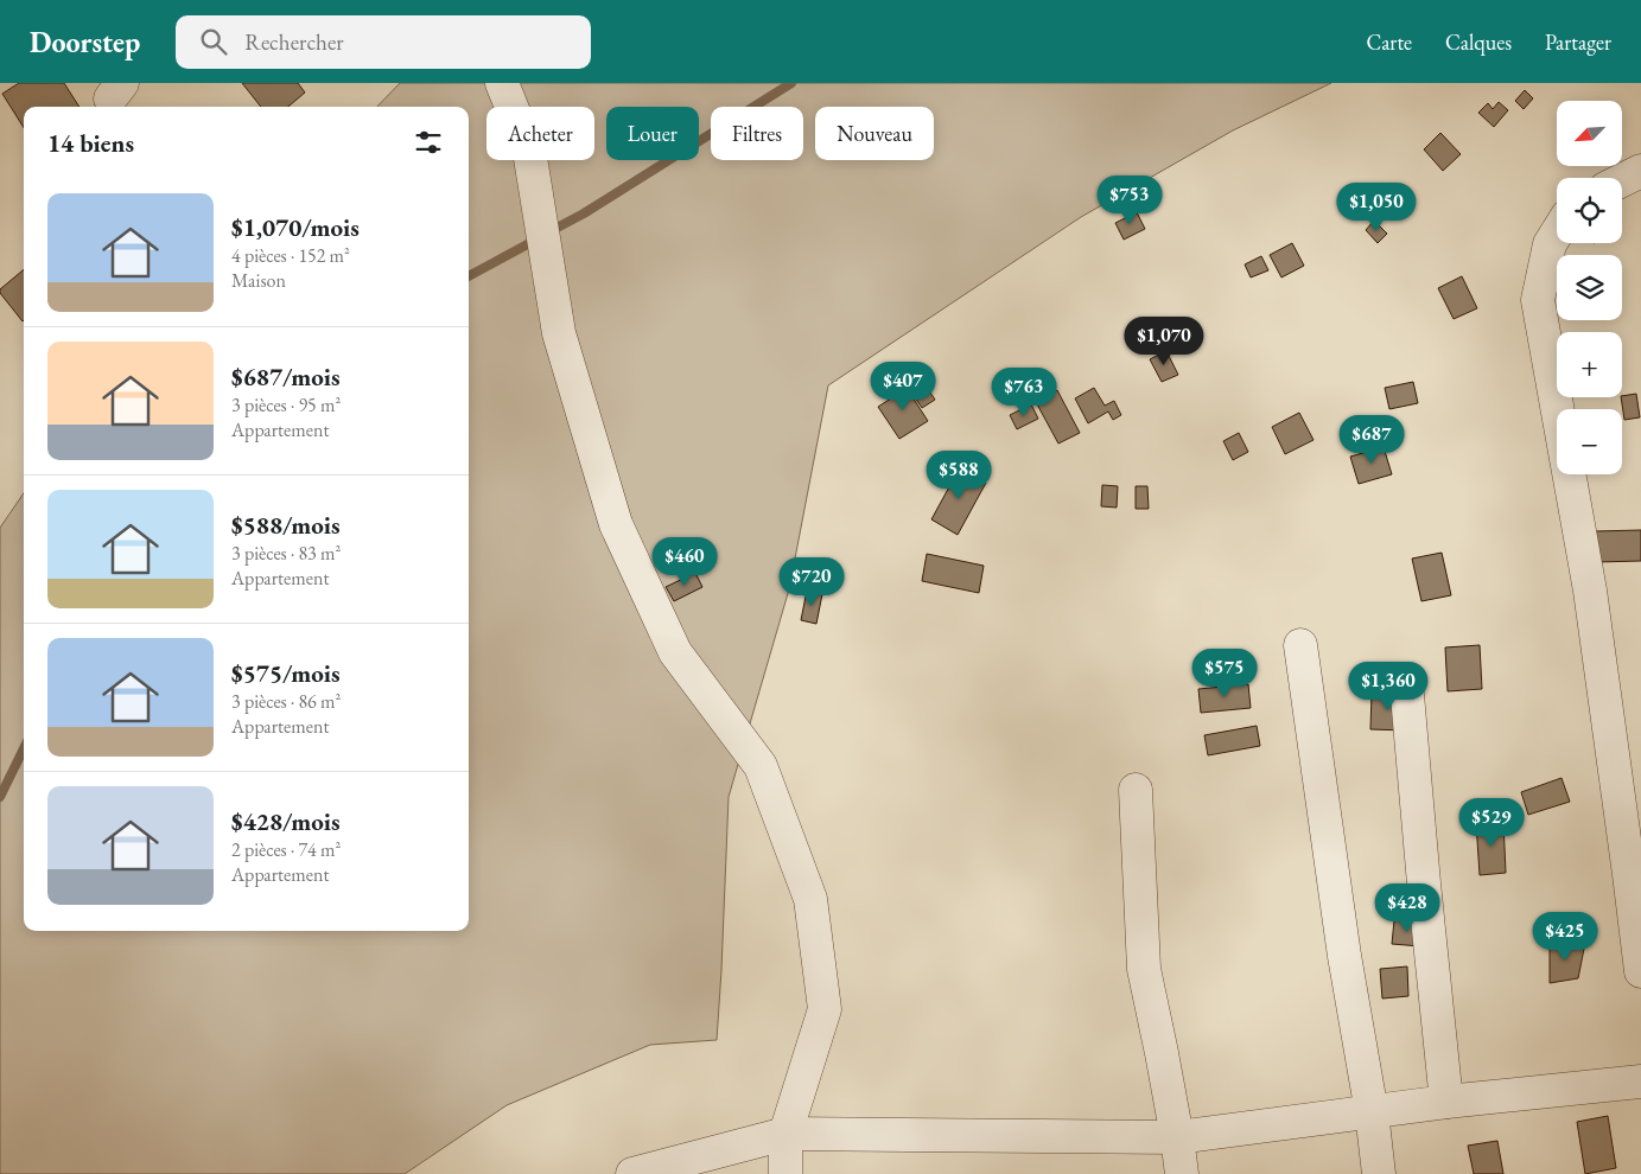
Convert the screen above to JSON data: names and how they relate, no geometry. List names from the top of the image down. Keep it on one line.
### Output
{"north":"bottom left","page":{"header":"Doorstep","search":"Rechercher","nav":["Carte","Calques","Partager"],"map_buttons":["+","−"],"chip":["Acheter","Louer","Filtres","Nouveau"],"heading":"14 biens","price":["$753","$1,050","$1,070","$407","$763","$687","$588","$460","$720","$575","$1,360","$529","$428","$425"],"list":[{"name":"$1,070/mois","note":"4 pièces · 152 m² · Maison"},{"name":"$687/mois","note":"3 pièces · 95 m² · Appartement"},{"name":"$588/mois","note":"3 pièces · 83 m² · Appartement"},{"name":"$575/mois","note":"3 pièces · 86 m² · Appartement"},{"name":"$428/mois","note":"2 pièces · 74 m² · Appartement"}]}}
